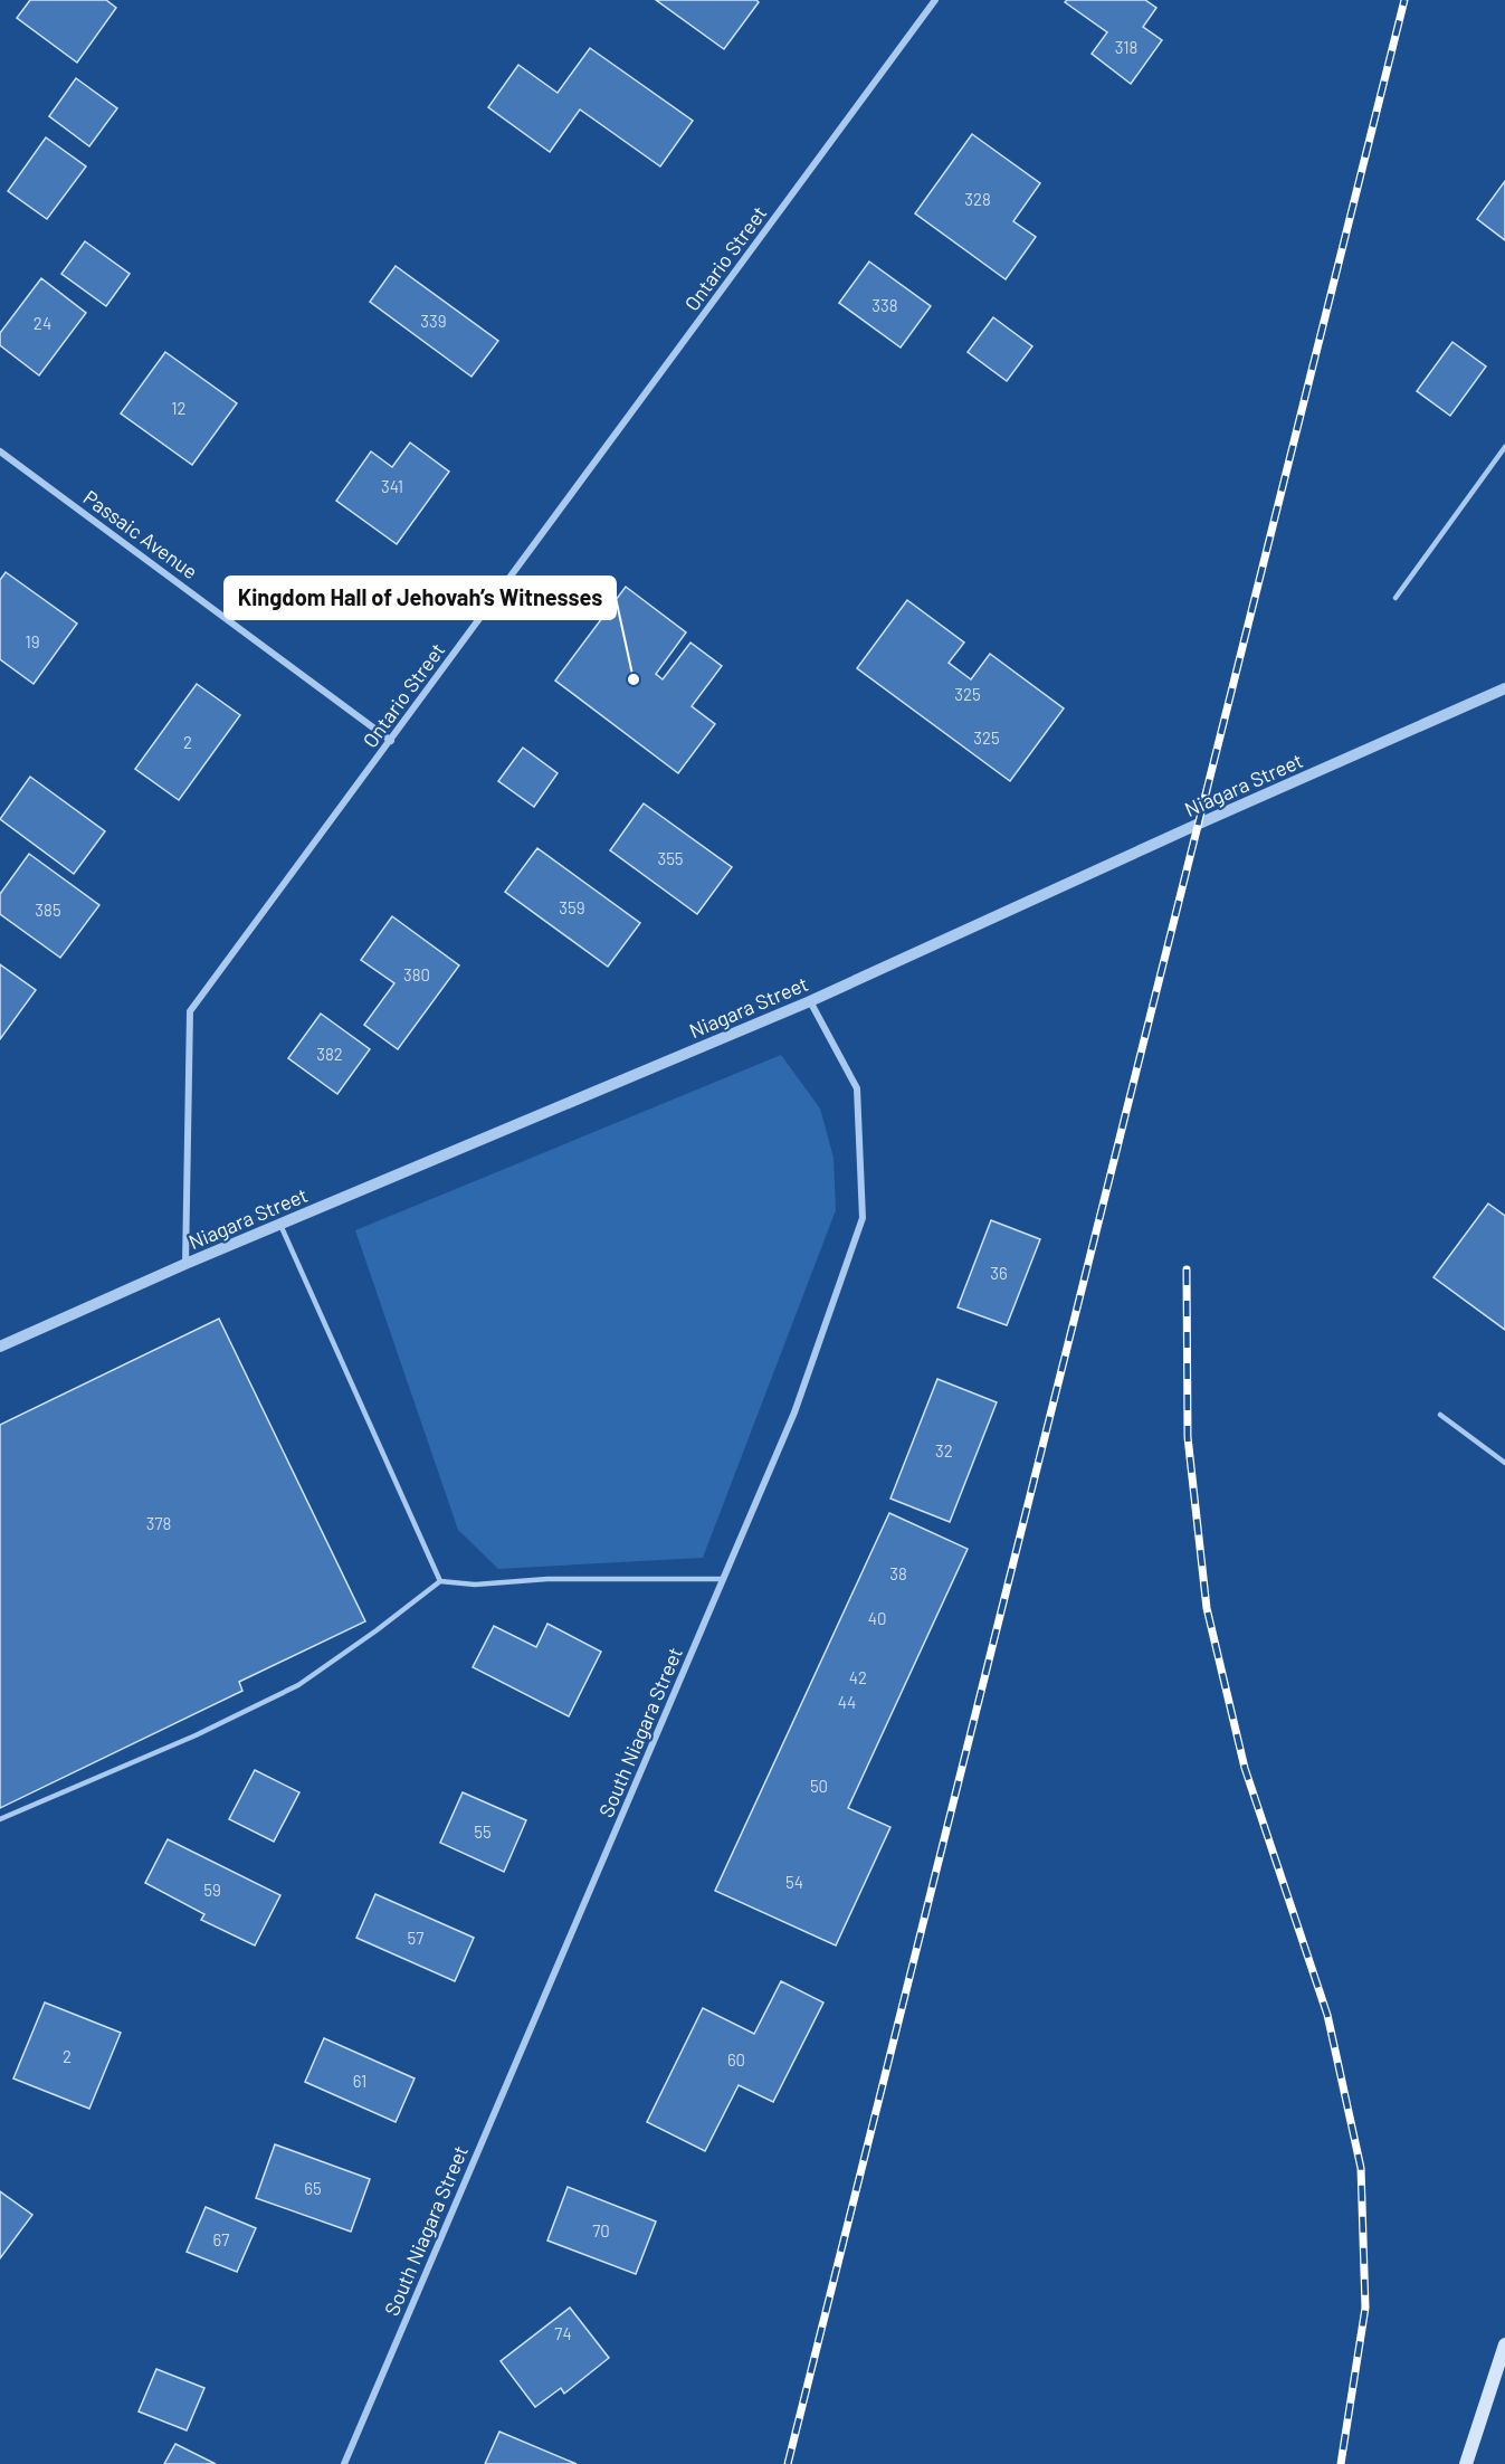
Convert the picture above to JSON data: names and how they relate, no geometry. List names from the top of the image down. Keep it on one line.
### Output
{"streets":{"street":["Ontario Street","Passaic Avenue","Niagara Street","South Niagara Street"]},"crossings":[["Ontario Street","Passaic Avenue"],["Ontario Street","Niagara Street"],["Niagara Street","South Niagara Street"]],"places":["Kingdom Hall of Jehovah’s Witnesses"],"house_numbers":["318","328","338","339","24","12","341","19","325","325","2","355","359","385","380","382","36","32","378","38","40","42","44","50","55","54","59","57","2","60","61","65","70","67","74"]}
